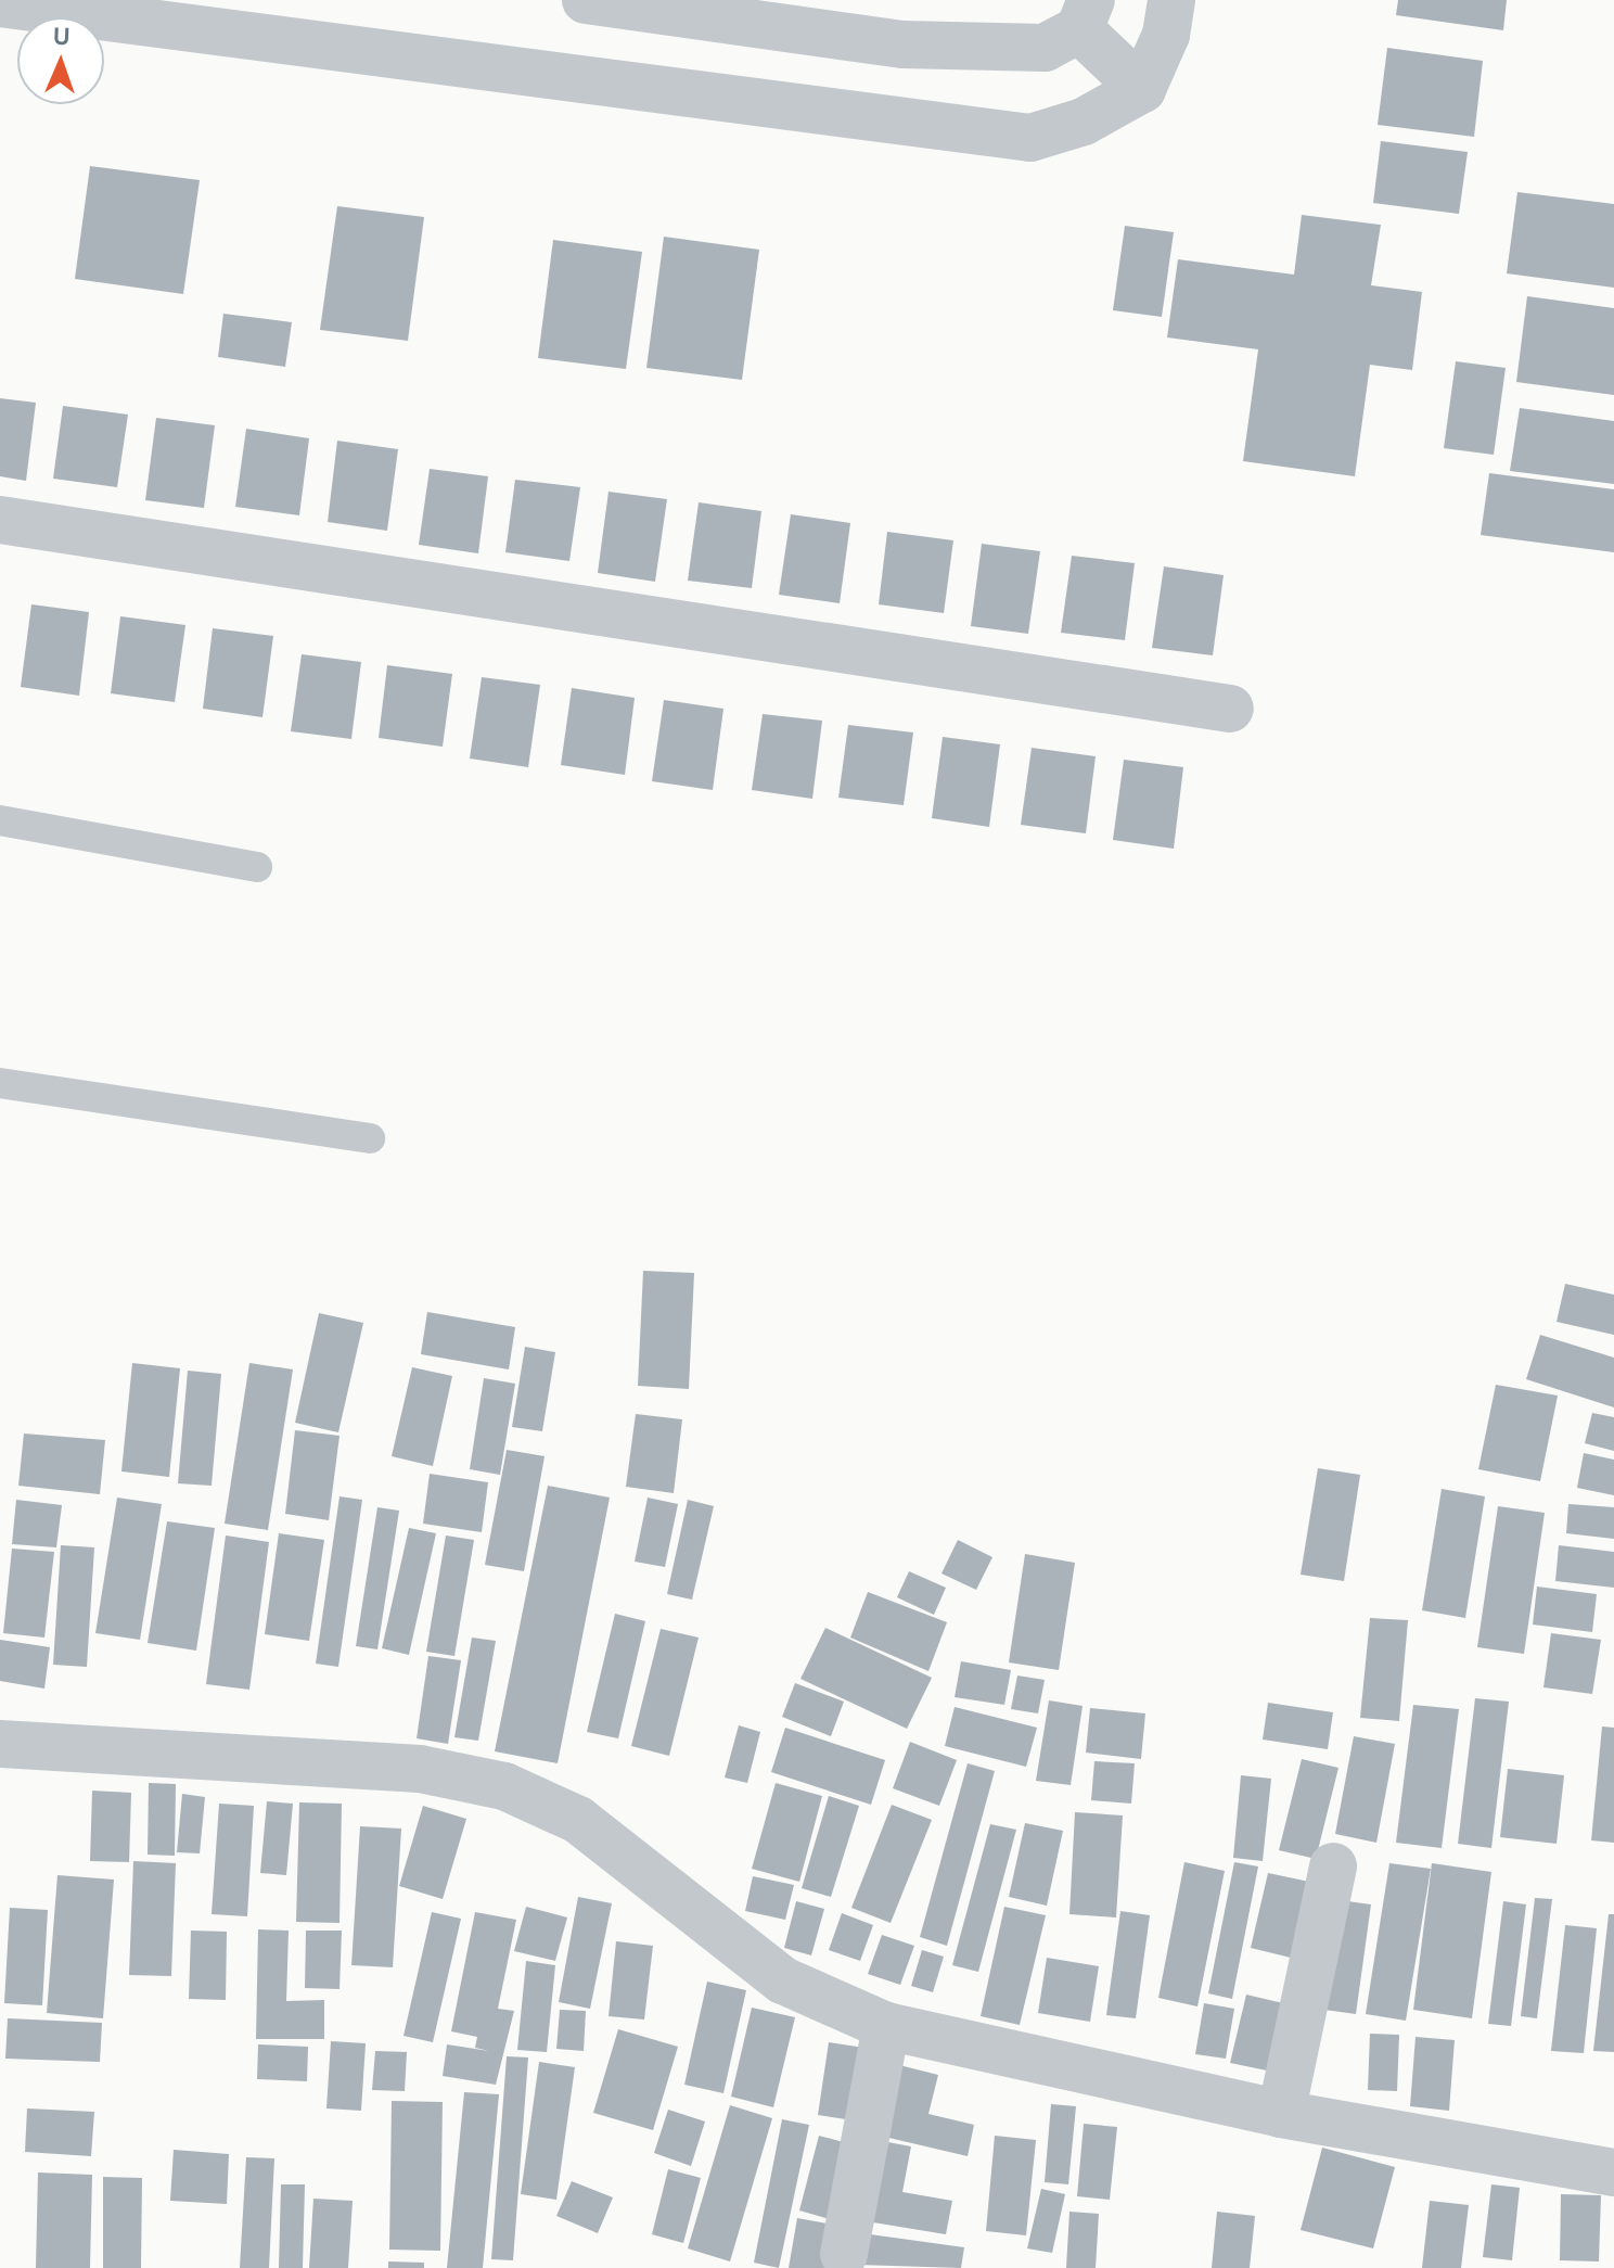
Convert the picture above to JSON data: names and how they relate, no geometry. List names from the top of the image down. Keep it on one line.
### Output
{"north":"top"}
